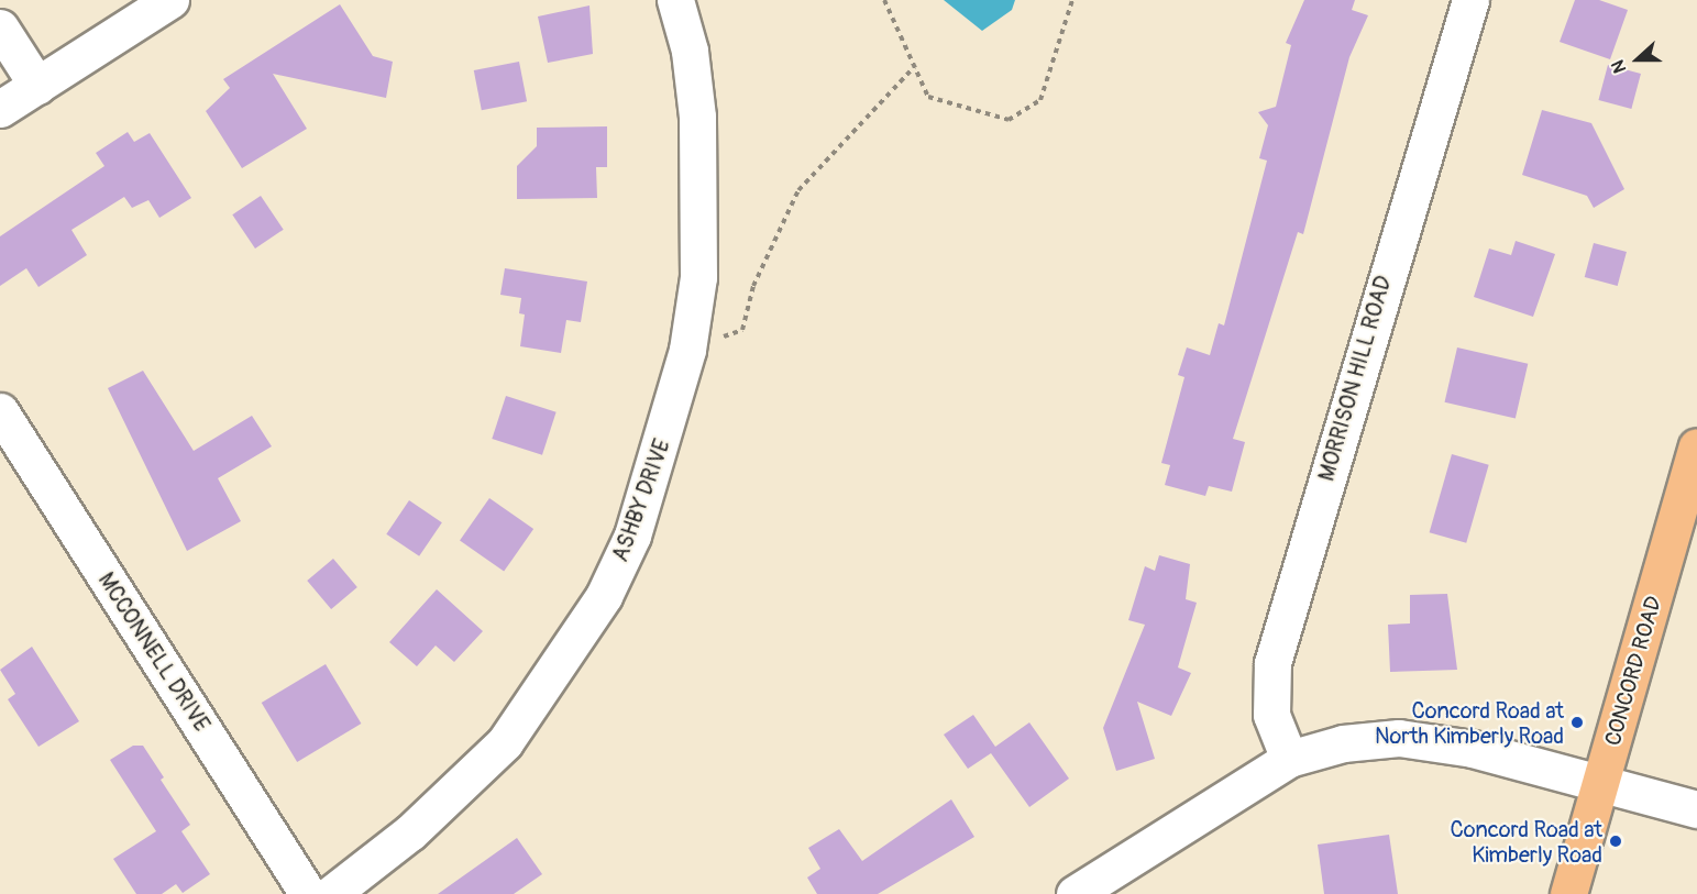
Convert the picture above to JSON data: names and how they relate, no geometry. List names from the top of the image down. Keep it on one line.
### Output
{"streets":{"main road":["CONCORD ROAD"],"street":["MORRISON HILL ROAD","ASHBY DRIVE","MCCONNELL DRIVE"]},"places":["Concord Road at North Kimberly Road","Concord Road at Kimberly Road"],"north":"left"}
